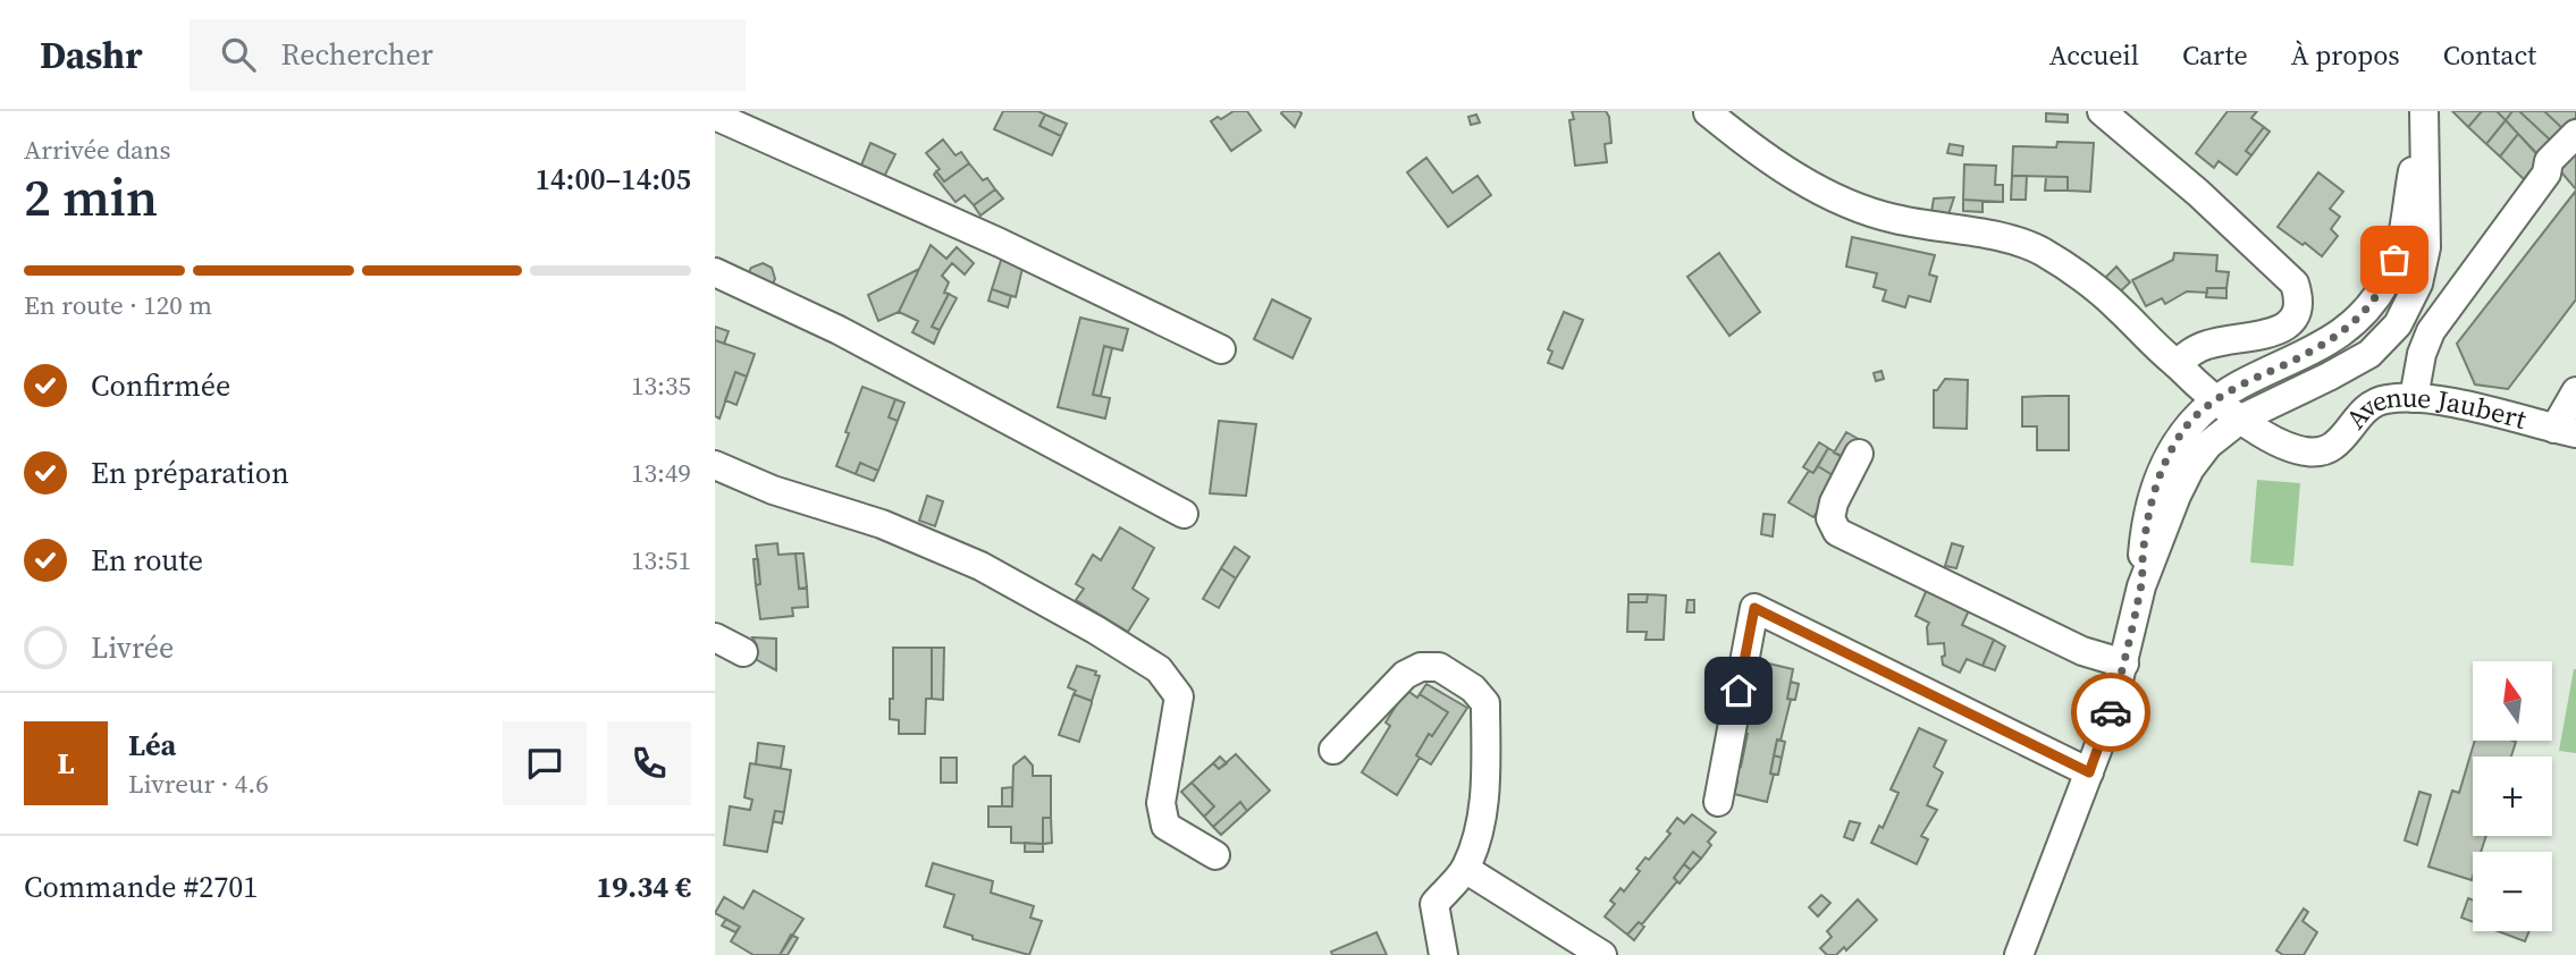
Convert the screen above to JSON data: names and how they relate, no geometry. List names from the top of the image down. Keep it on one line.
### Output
{"streets":{"street":["Avenue Jaubert"]},"north":"top","page":{"header":"Dashr","search":"Rechercher","nav":["Accueil","Carte","À propos","Contact"],"heading":["2 min","Arrivée dans","14:00–14:05"],"panel":["Léa","Livreur · 4.6","Commande #2701","19.34 €"],"bar":"En route · 120 m","list":[["Confirmée","13:35"],["En préparation","13:49"],["En route","13:51"],"Livrée"],"map_buttons":["+","−"],"round":"L"}}
